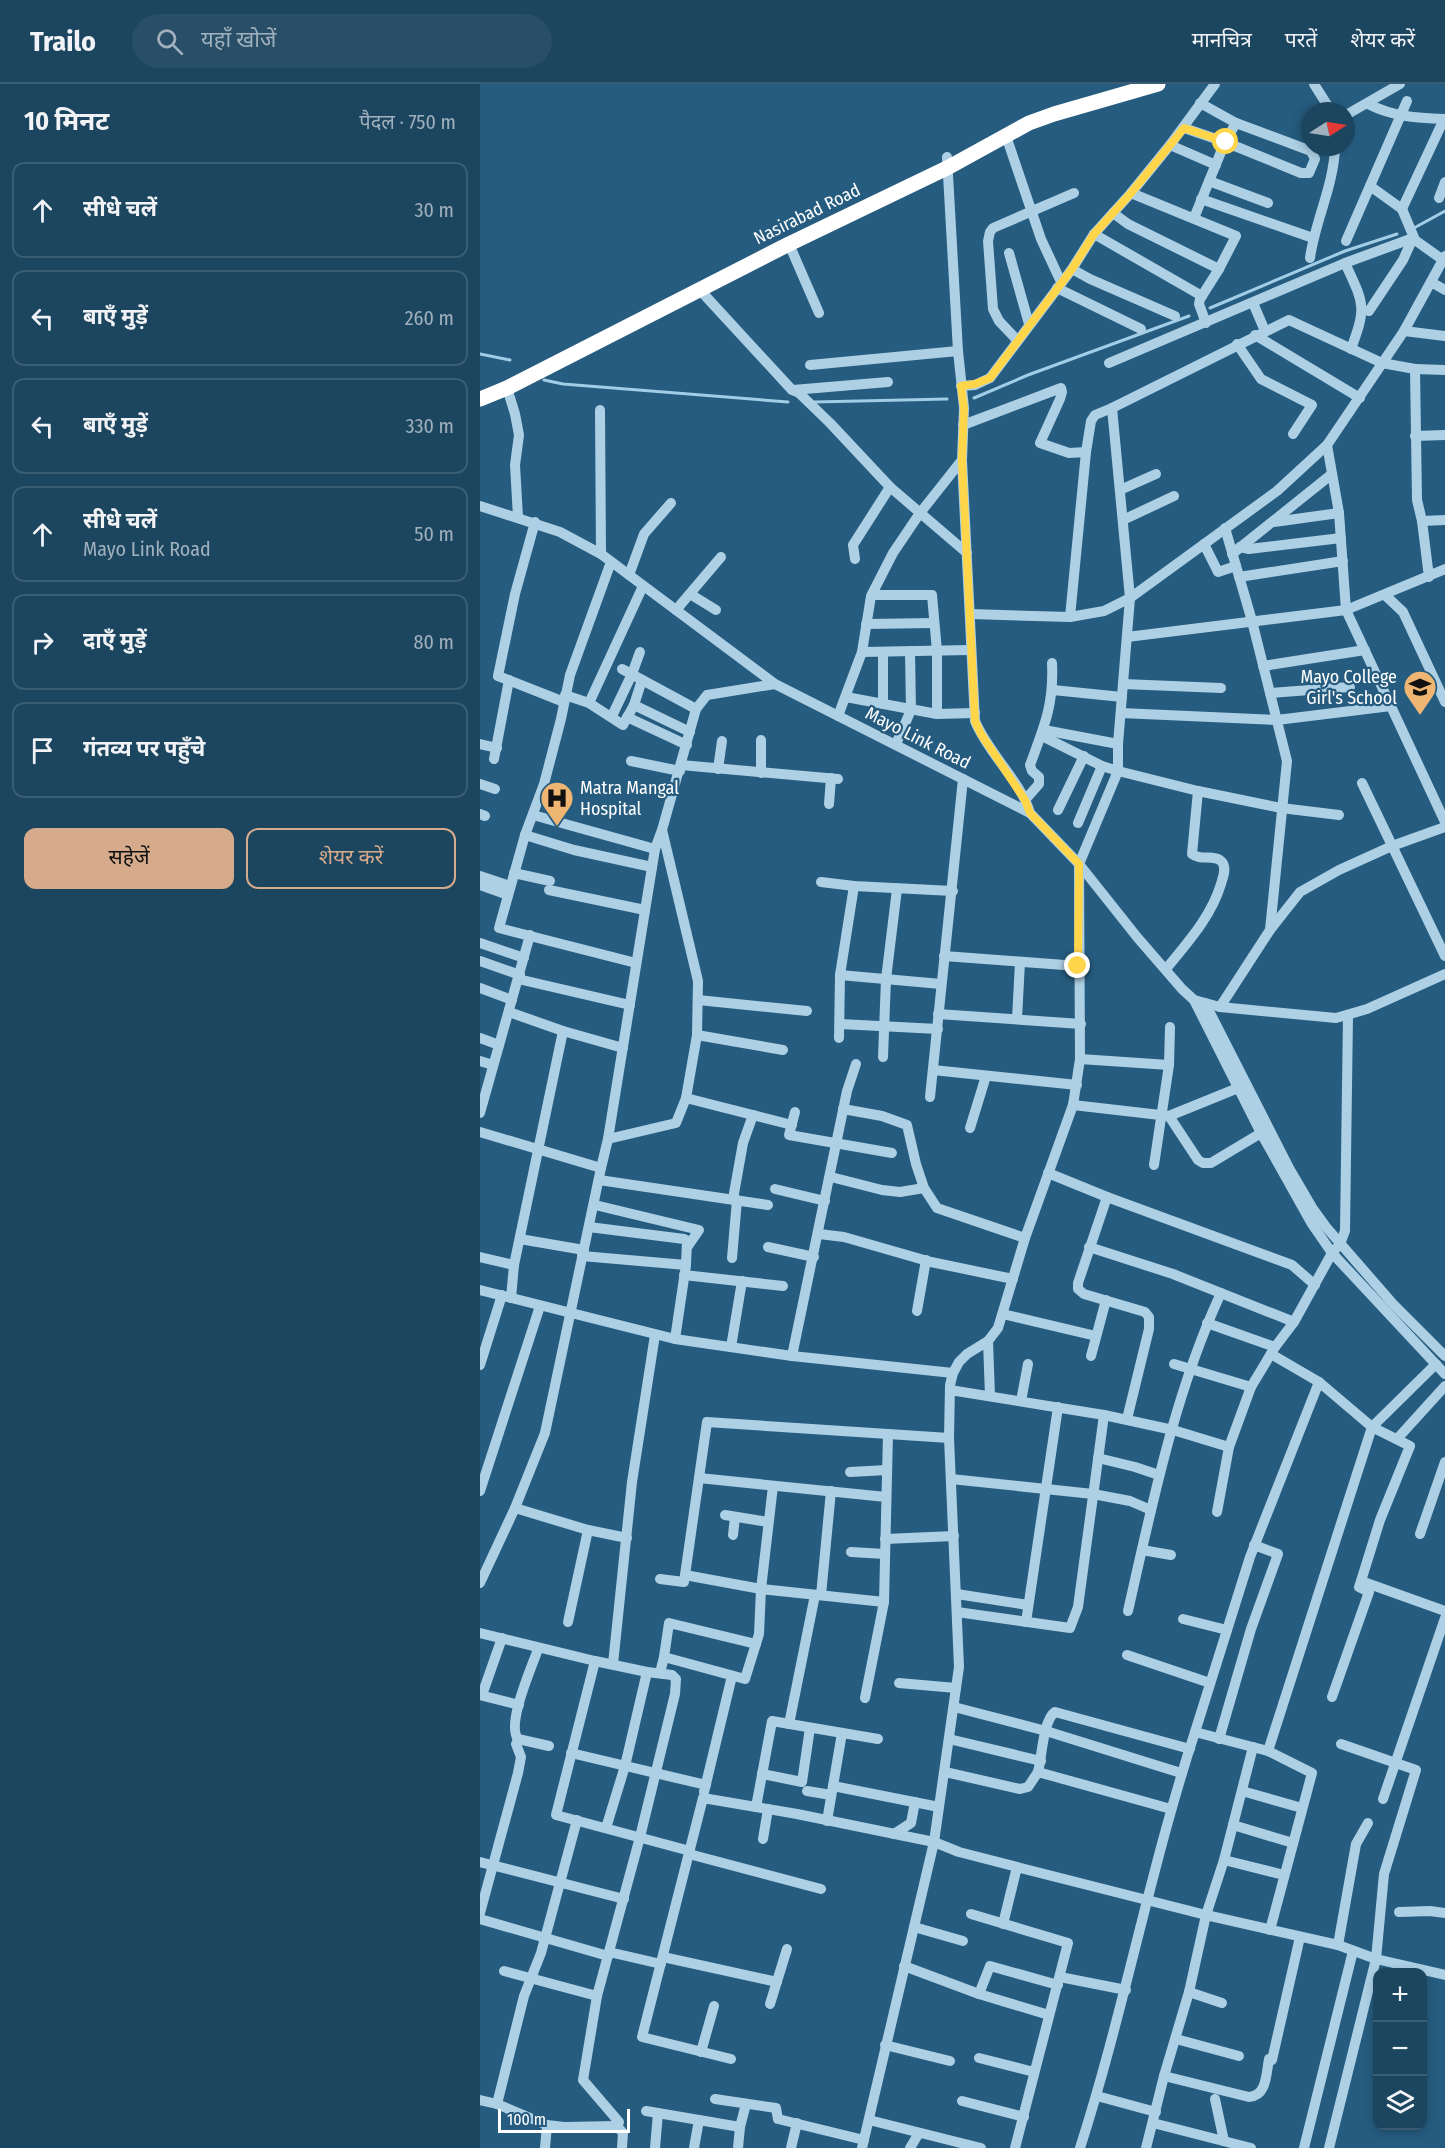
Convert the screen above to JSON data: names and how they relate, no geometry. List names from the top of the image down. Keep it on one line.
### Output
{"streets":{"highway":["Nasirabad Road"],"street":["Mayo Link Road"]},"places":{"school or university":["Mayo College Girl's School"],"hospital":["Matra Mangal Hospital"]},"scale_bar":"100 m","north":"right","page":{"header":"Trailo","search":"यहाँ खोजें","nav":["मानचित्र","परतें","शेयर करें"],"heading":["10 मिनट","पैदल · 750 m"],"list":[["सीधे चलें","30 m"],["बाएँ मुड़ें","260 m"],["बाएँ मुड़ें","330 m"],["सीधे चलें","Mayo Link Road","50 m"],["दाएँ मुड़ें","80 m"],"गंतव्य पर पहुँचे"],"buttons":["सहेजें","शेयर करें"],"map_buttons":["+","−"],"scale":"100 m"}}
